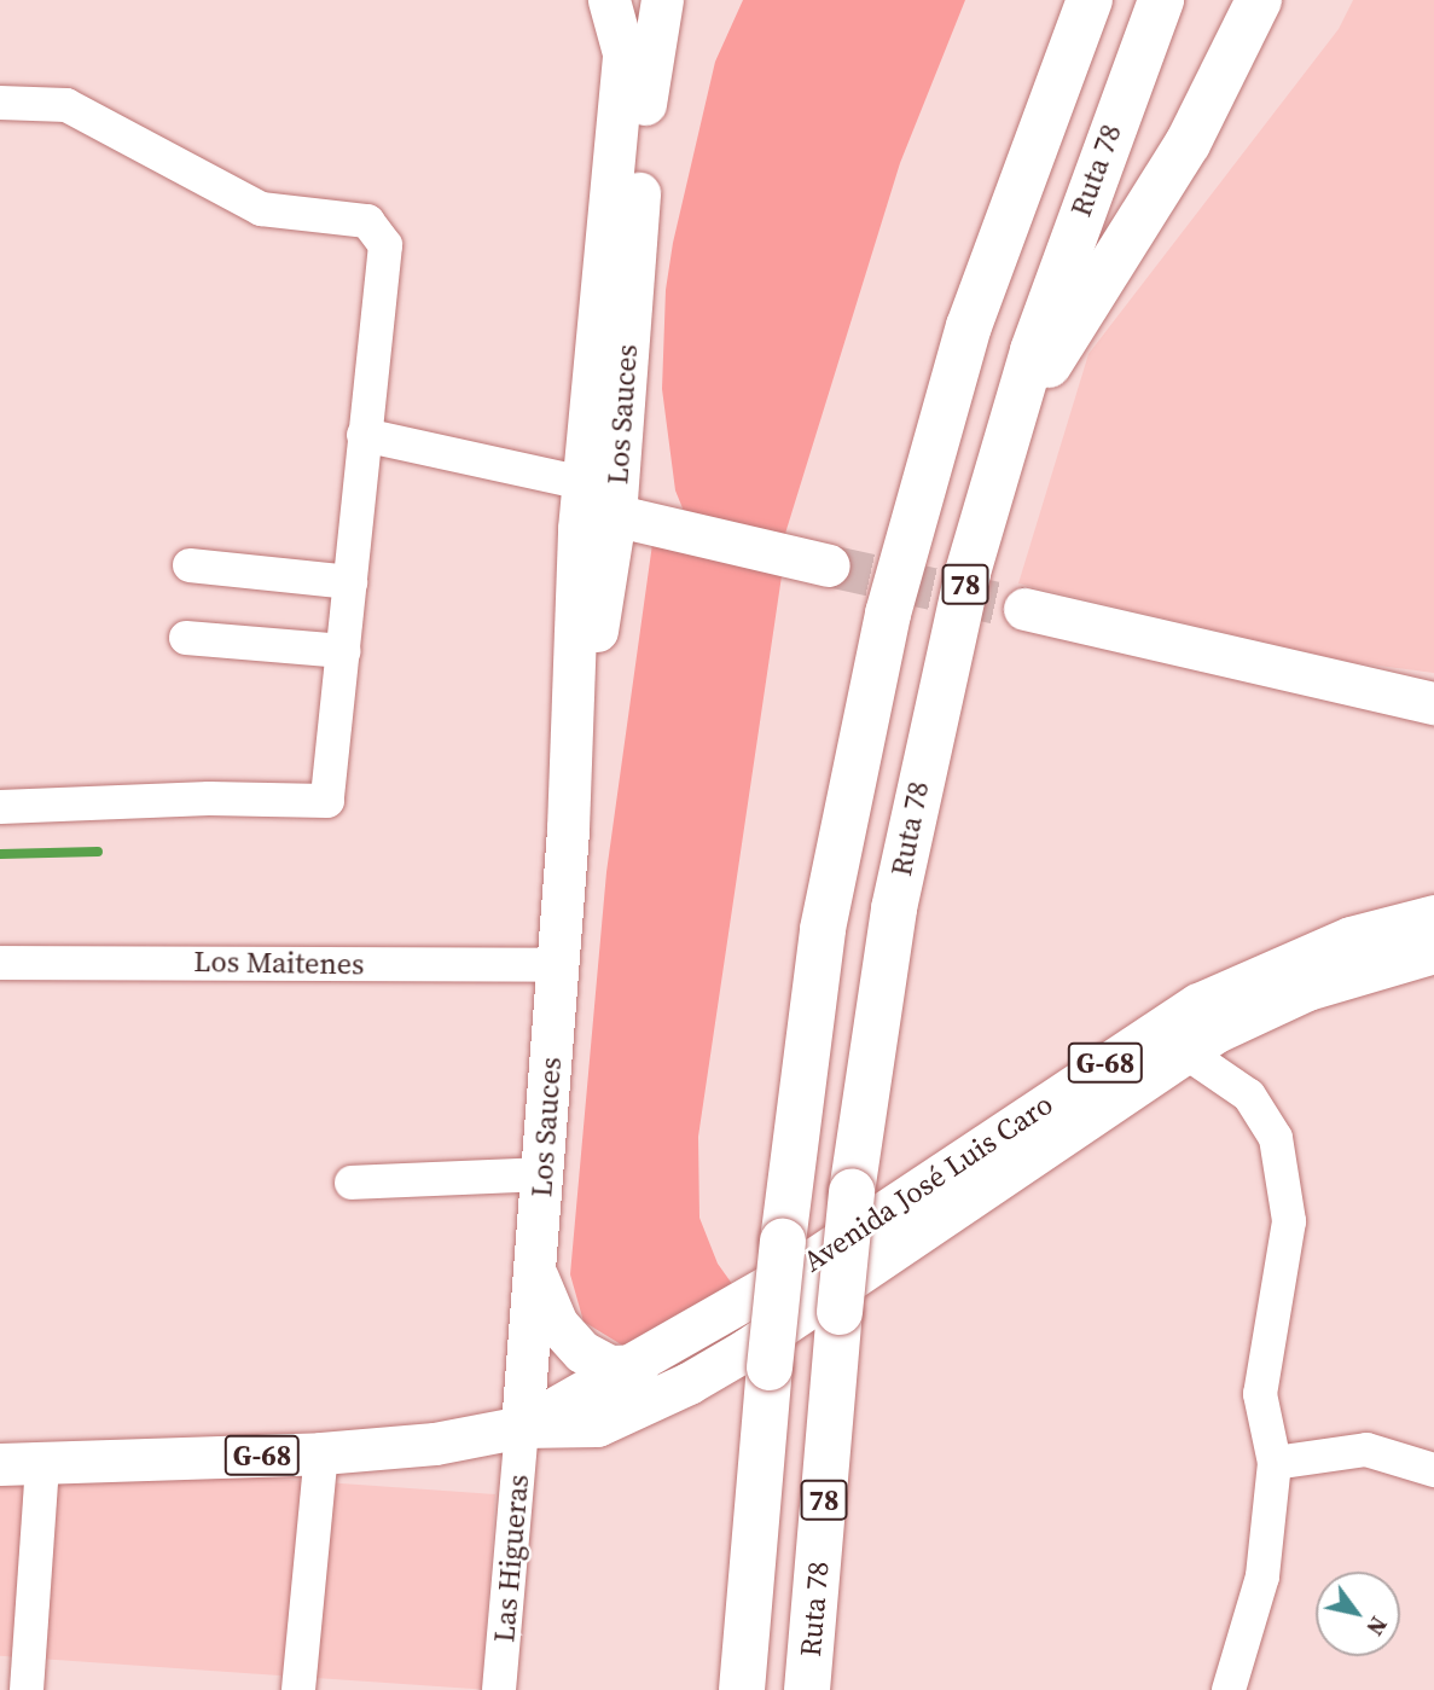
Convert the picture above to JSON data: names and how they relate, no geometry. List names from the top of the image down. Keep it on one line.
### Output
{"streets":{"highway":["Ruta 78","78"],"main road":["Los Sauces","G-68","Avenida José Luis Caro"],"street":["Los Maitenes","Las Higueras"]},"crossings":[["Los Sauces","Los Maitenes"],["Los Sauces","Avenida José Luis Caro"],["Los Sauces","Las Higueras"],["Avenida José Luis Caro","Las Higueras"]],"north":"bottom right"}
